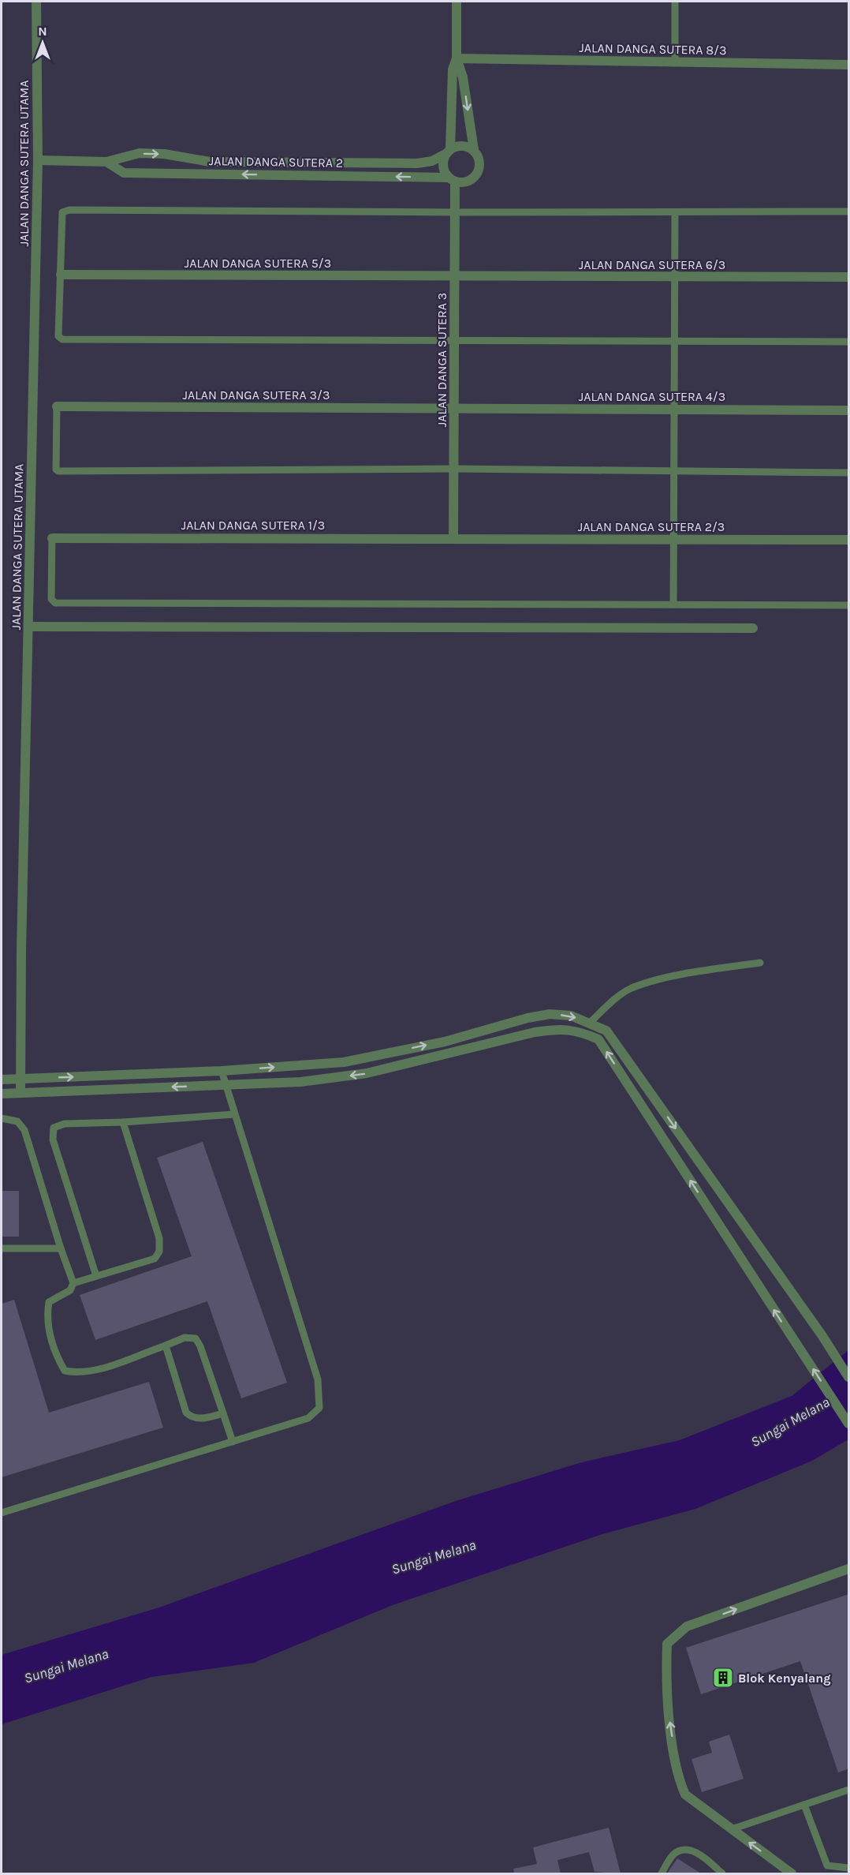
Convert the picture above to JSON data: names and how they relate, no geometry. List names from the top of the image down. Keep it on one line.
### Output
{"streets":{"street":["JALAN DANGA SUTERA 8/3","JALAN DANGA SUTERA 2","JALAN DANGA SUTERA UTAMA","JALAN DANGA SUTERA 5/3","JALAN DANGA SUTERA 6/3","JALAN DANGA SUTERA 3","JALAN DANGA SUTERA 3/3","JALAN DANGA SUTERA 4/3","JALAN DANGA SUTERA 1/3","JALAN DANGA SUTERA 2/3"]},"crossings":[["JALAN DANGA SUTERA 2","JALAN DANGA SUTERA UTAMA"],["JALAN DANGA SUTERA 2","JALAN DANGA SUTERA 3"],["JALAN DANGA SUTERA 5/3","JALAN DANGA SUTERA 6/3"],["JALAN DANGA SUTERA 5/3","JALAN DANGA SUTERA 3"],["JALAN DANGA SUTERA 6/3","JALAN DANGA SUTERA 3"],["JALAN DANGA SUTERA 3","JALAN DANGA SUTERA 3/3"],["JALAN DANGA SUTERA 3","JALAN DANGA SUTERA 4/3"],["JALAN DANGA SUTERA 3","JALAN DANGA SUTERA 1/3"],["JALAN DANGA SUTERA 3","JALAN DANGA SUTERA 2/3"],["JALAN DANGA SUTERA 3/3","JALAN DANGA SUTERA 4/3"],["JALAN DANGA SUTERA 1/3","JALAN DANGA SUTERA 2/3"]],"water":["Sungai Melana"],"places":{"building":["Blok Kenyalang"]},"north":"top"}
